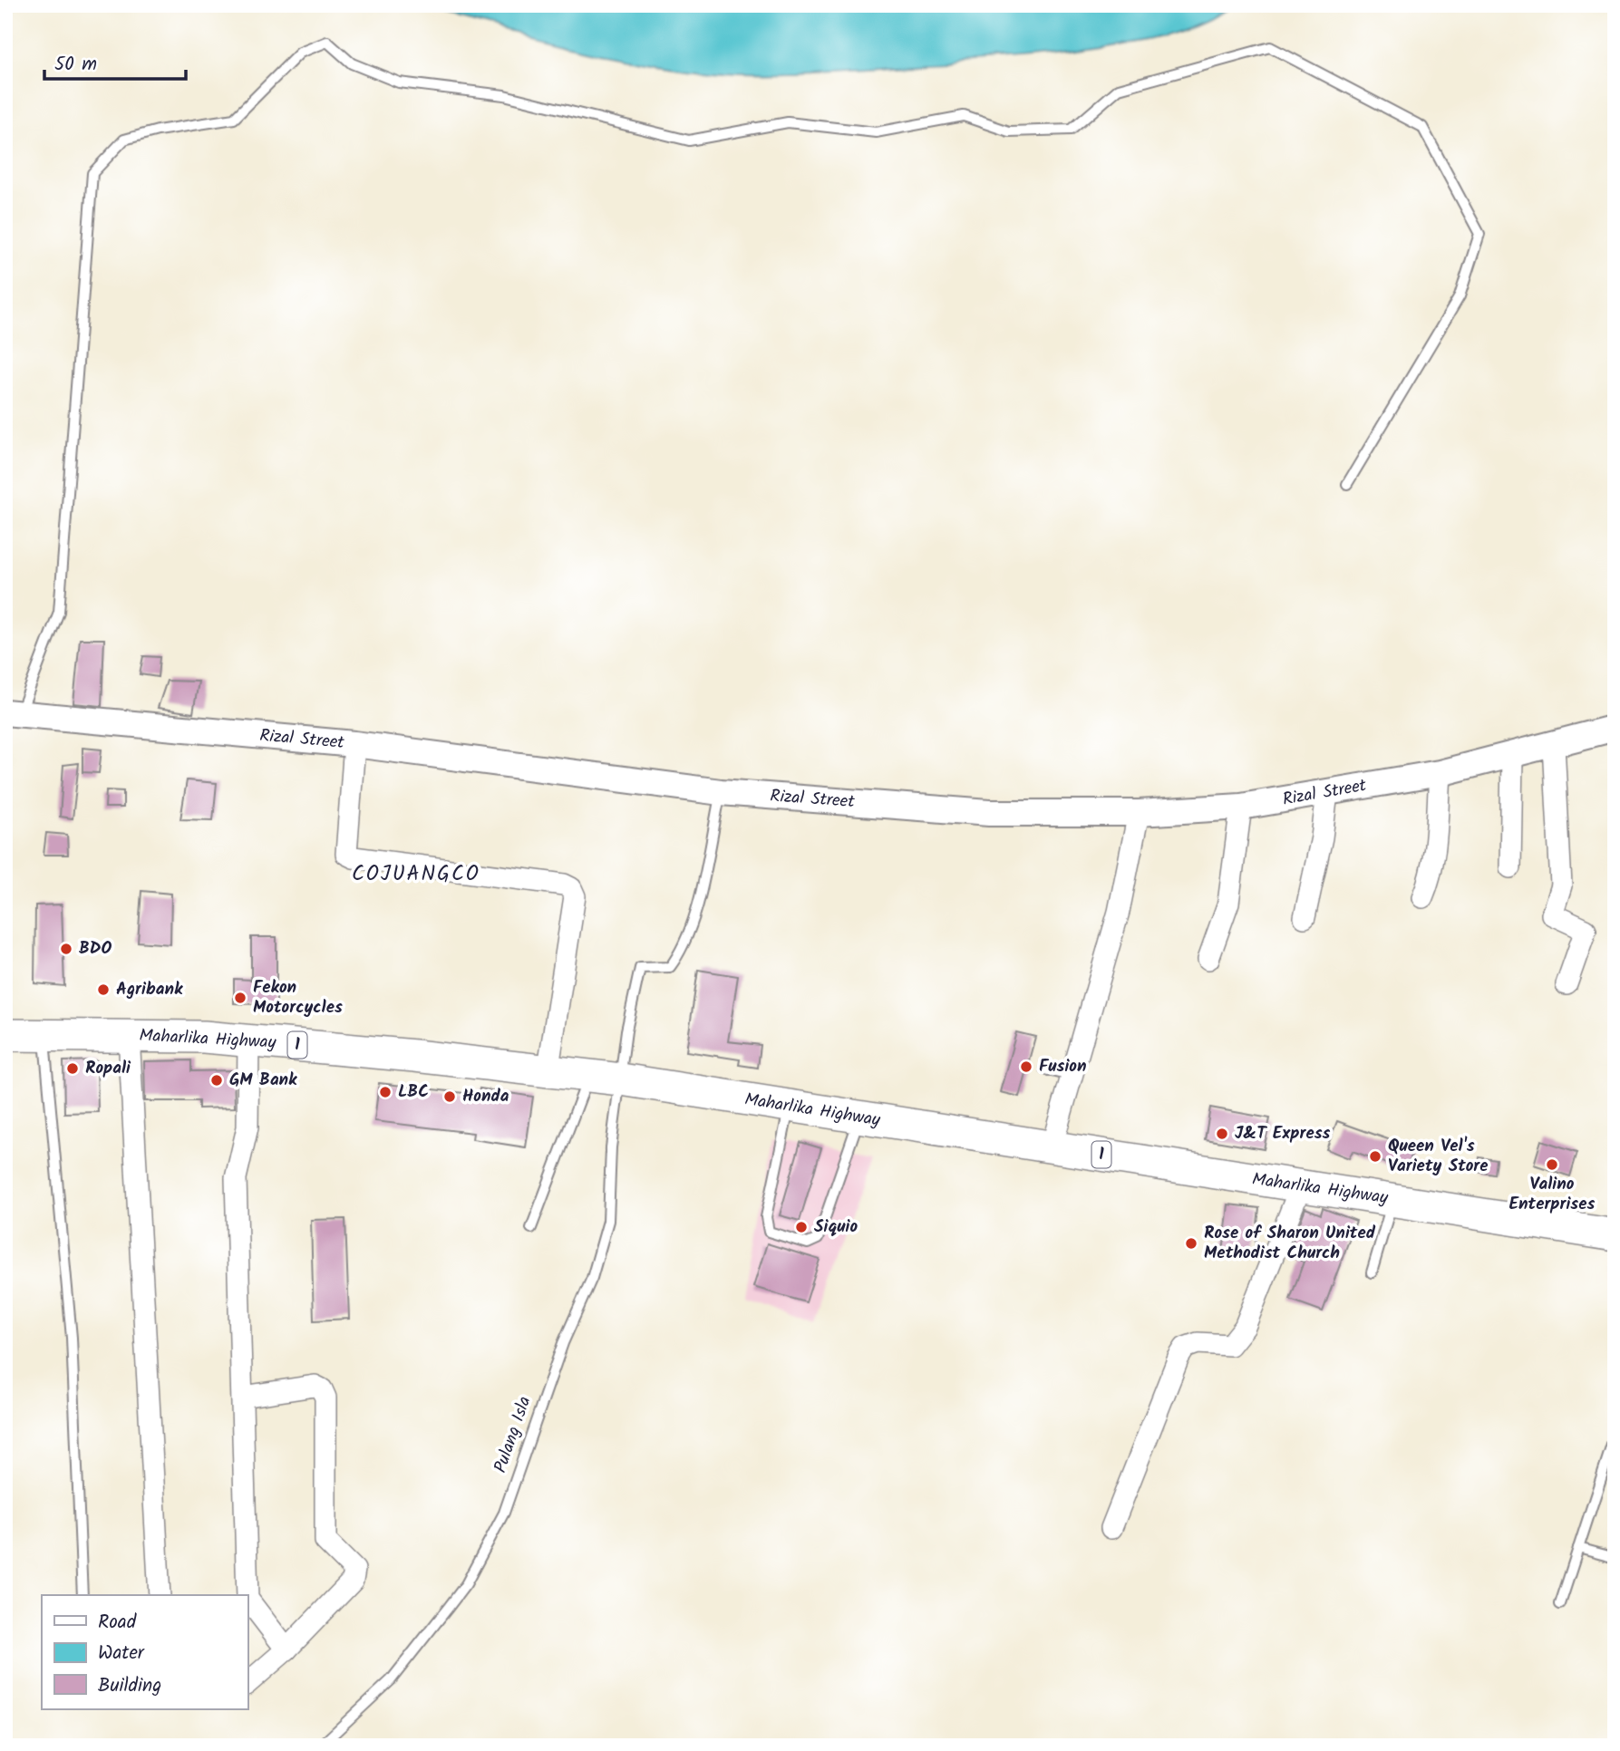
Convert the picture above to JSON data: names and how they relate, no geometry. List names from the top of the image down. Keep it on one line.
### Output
{"streets":{"main road":["Maharlika Highway","1"],"street":["Rizal Street"],"lane":["Pulang Isla"]},"crossings":[["Rizal Street","Pulang Isla"],["Maharlika Highway","Pulang Isla"]],"districts":["COJUANGCO"],"places":["BDO","Agribank","Fekon Motorcycles","Fusion","Ropali","GM Bank","LBC","Honda","J&T Express","Queen Vel's Variety Store","Valino Enterprises","Siquio","Rose of Sharon United Methodist Church"],"legend":["Road","Water","Building"],"scale_bar":"50 m"}
